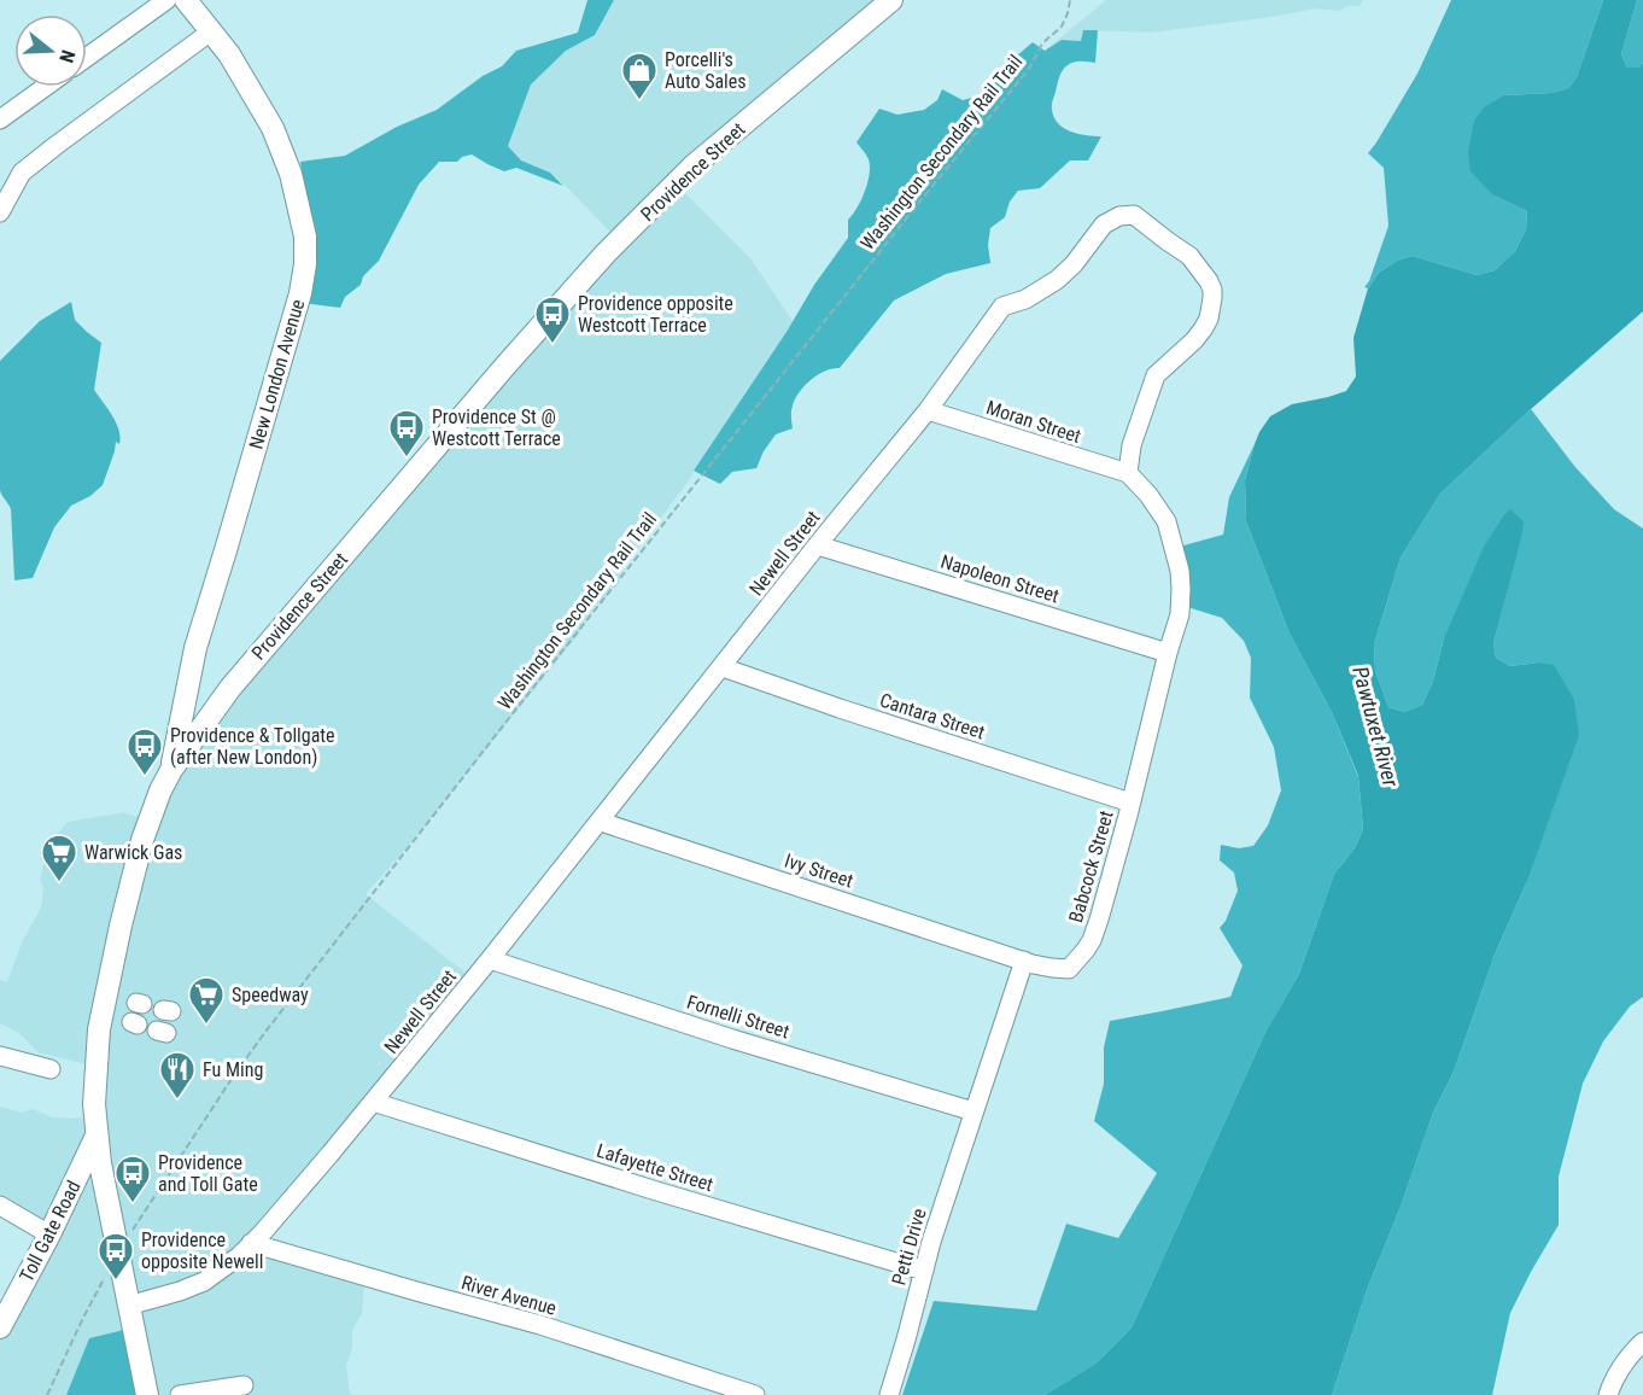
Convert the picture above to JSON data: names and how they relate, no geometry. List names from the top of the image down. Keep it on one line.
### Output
{"streets":{"main road":["Providence Street","New London Avenue","Toll Gate Road"],"street":["Moran Street","Newell Street","Napoleon Street","Cantara Street","Babcock Street","Ivy Street","Fornelli Street","Lafayette Street","Petti Drive","River Avenue"],"path":["Washington Secondary Rail Trail"]},"crossings":[["Washington Secondary Rail Trail","Providence Street"],["Providence Street","New London Avenue"],["Providence Street","Newell Street"],["Providence Street","Toll Gate Road"],["Moran Street","Newell Street"],["Newell Street","Napoleon Street"],["Newell Street","Cantara Street"],["Newell Street","Ivy Street"],["Newell Street","Fornelli Street"],["Newell Street","Lafayette Street"],["Newell Street","River Avenue"],["Napoleon Street","Babcock Street"],["Cantara Street","Babcock Street"],["Babcock Street","Ivy Street"],["Fornelli Street","Petti Drive"],["Lafayette Street","Petti Drive"]],"water":["Pawtuxet River"],"places":{"shop":["Porcelli's Auto Sales"],"bus stop":["Providence opposite Westcott Terrace","Providence St @ Westcott Terrace","Providence & Tollgate (after New London)","Providence and Toll Gate","Providence opposite Newell"],"supermarket":["Warwick Gas","Speedway"],"restaurant":["Fu Ming"]},"north":"right"}
